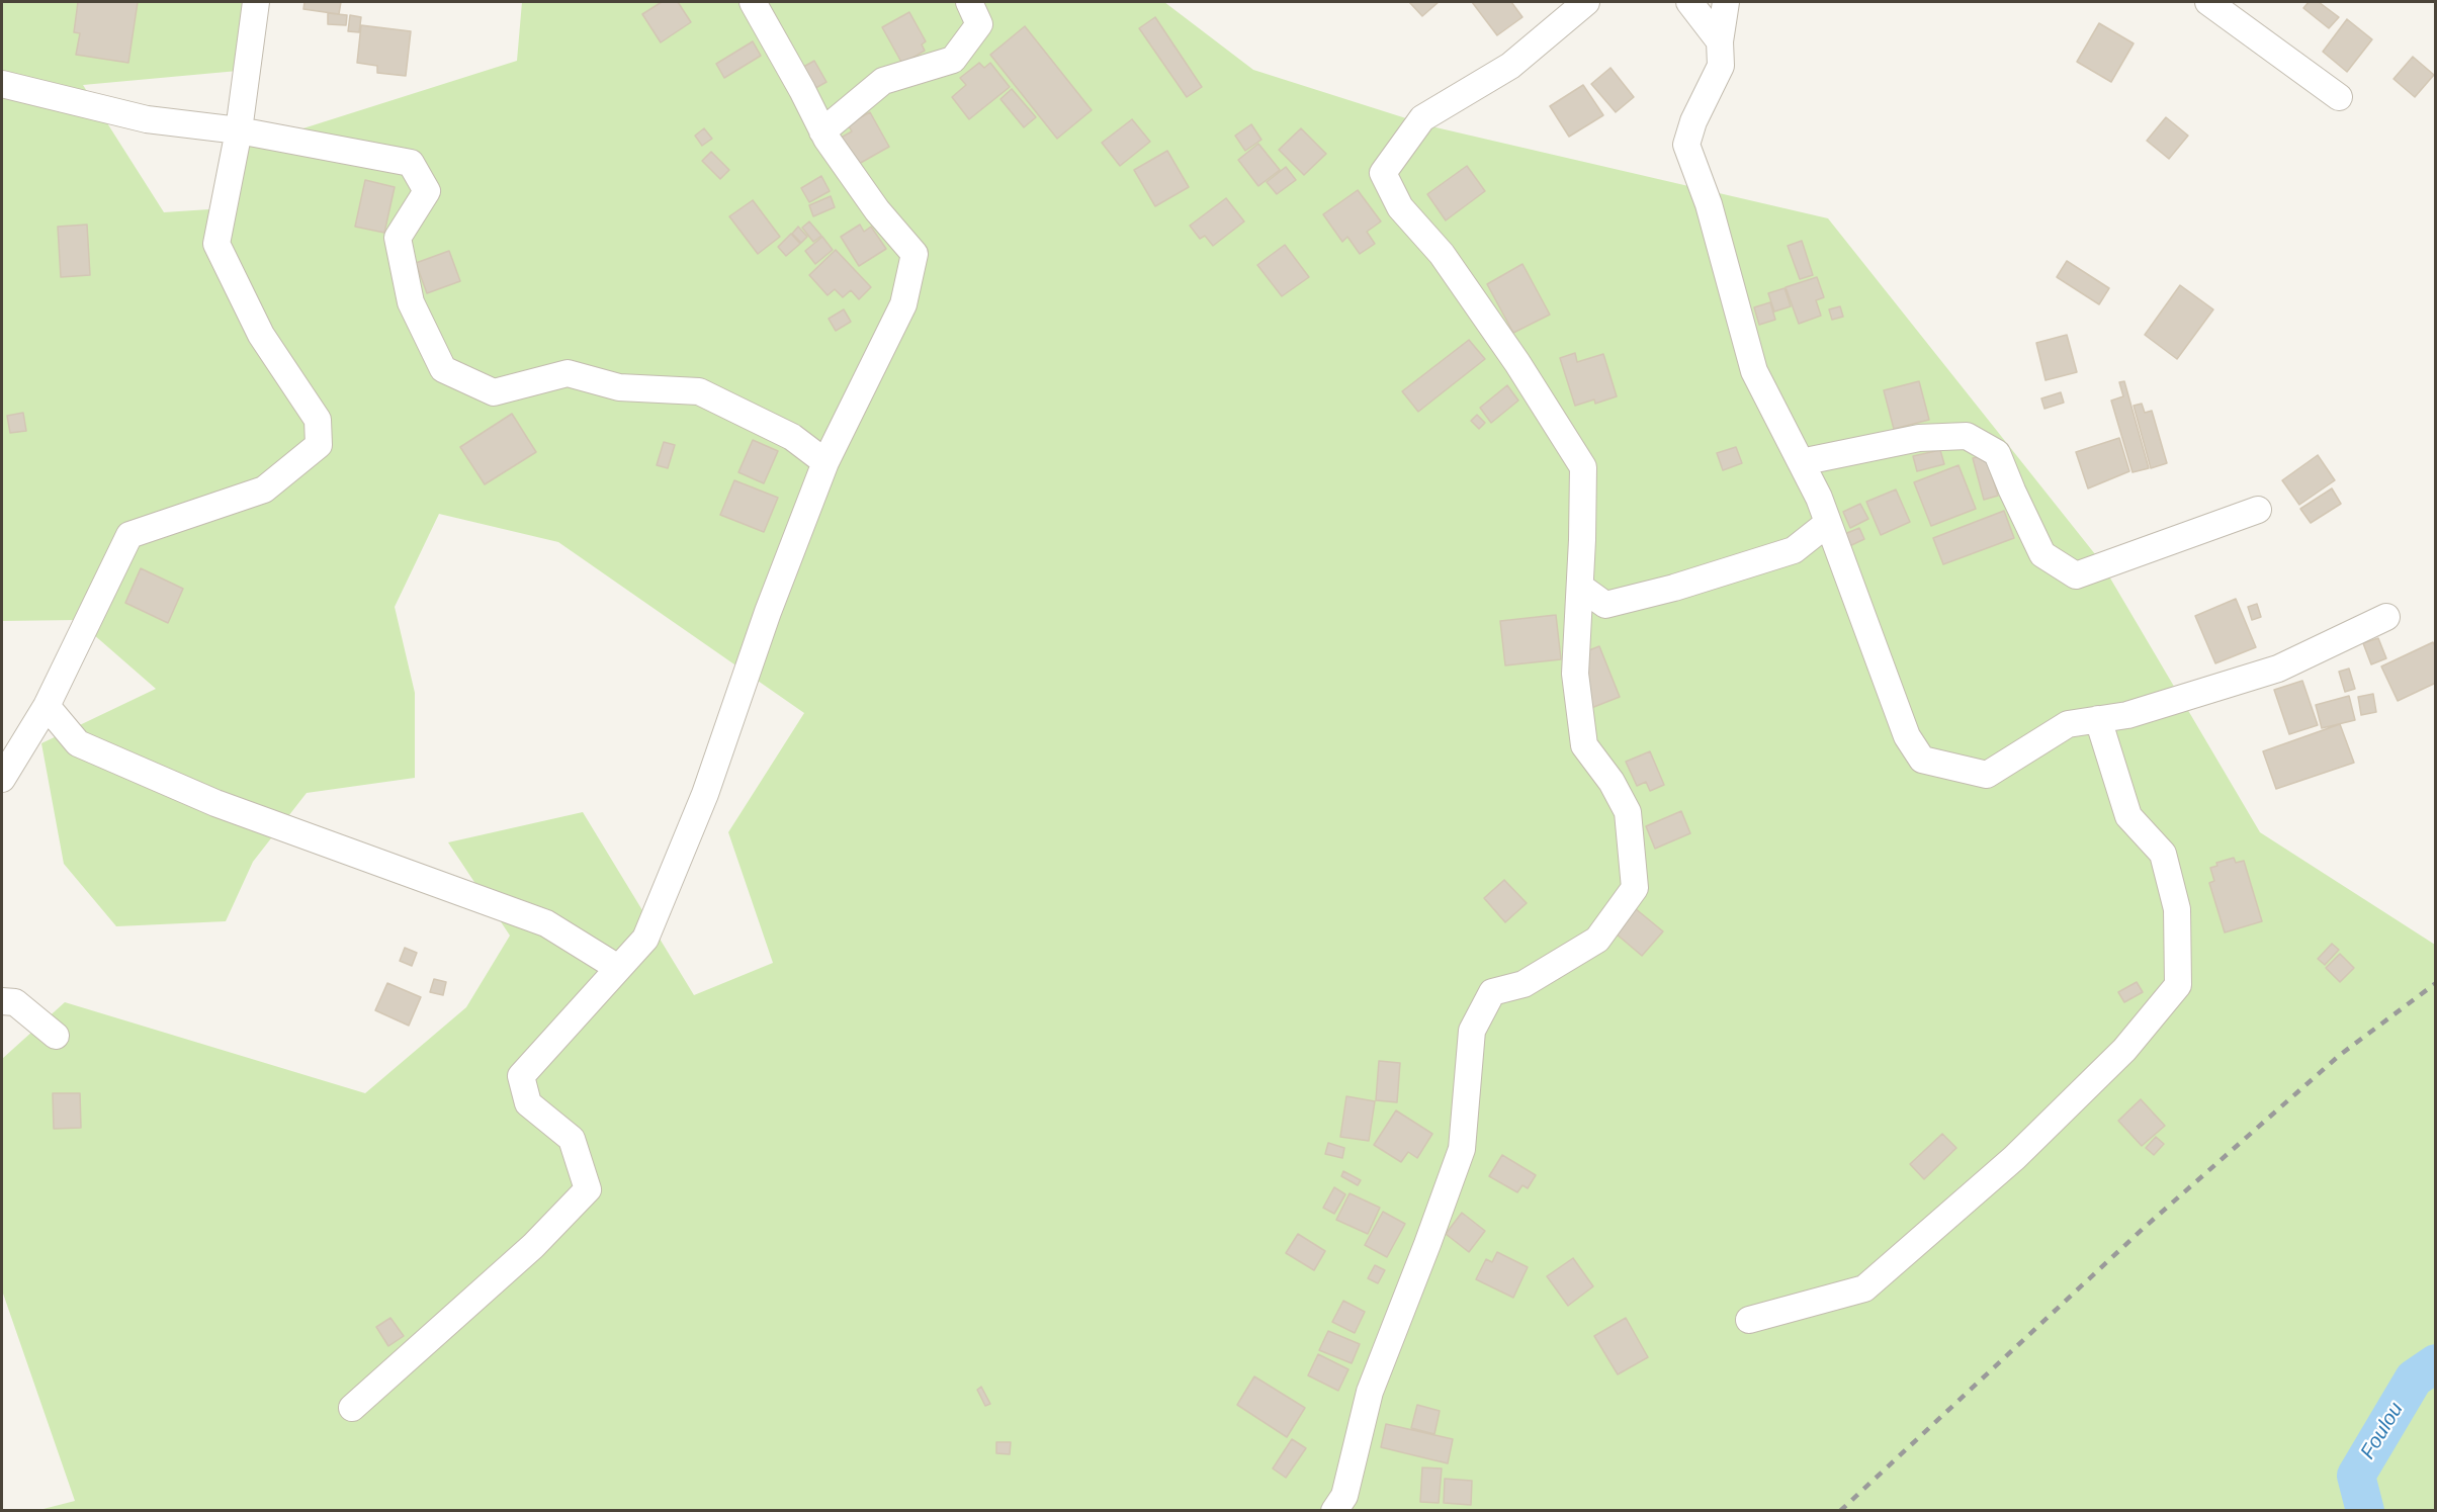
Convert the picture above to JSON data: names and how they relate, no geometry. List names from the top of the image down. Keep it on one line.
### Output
{"water":["Foulou"]}
